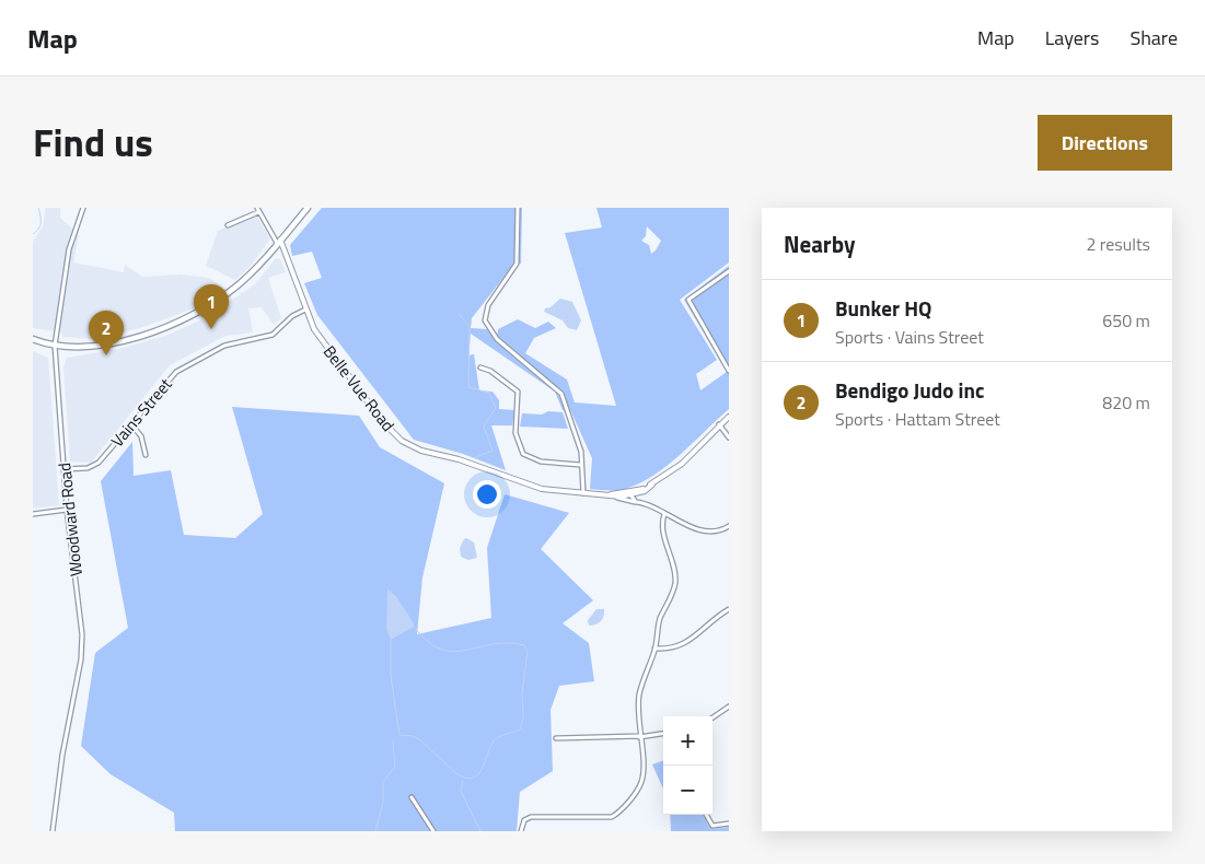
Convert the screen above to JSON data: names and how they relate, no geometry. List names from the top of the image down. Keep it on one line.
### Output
{"streets":{"street":["Belle Vue Road","Vains Street","Woodward Road"]},"crossings":[["Belle Vue Road","Vains Street"],["Vains Street","Woodward Road"]],"page":{"header":"Map","nav":["Map","Layers","Share"],"title":"Find us","buttons":"Directions","heading":["Nearby","2 results"],"list":[{"mark":"1","name":"Bunker HQ","note":"Sports · Vains Street","value":"650 m"},{"mark":"2","name":"Bendigo Judo inc","note":"Sports · Hattam Street","value":"820 m"}],"pins":["1","2"],"map_buttons":["+","−"]}}
